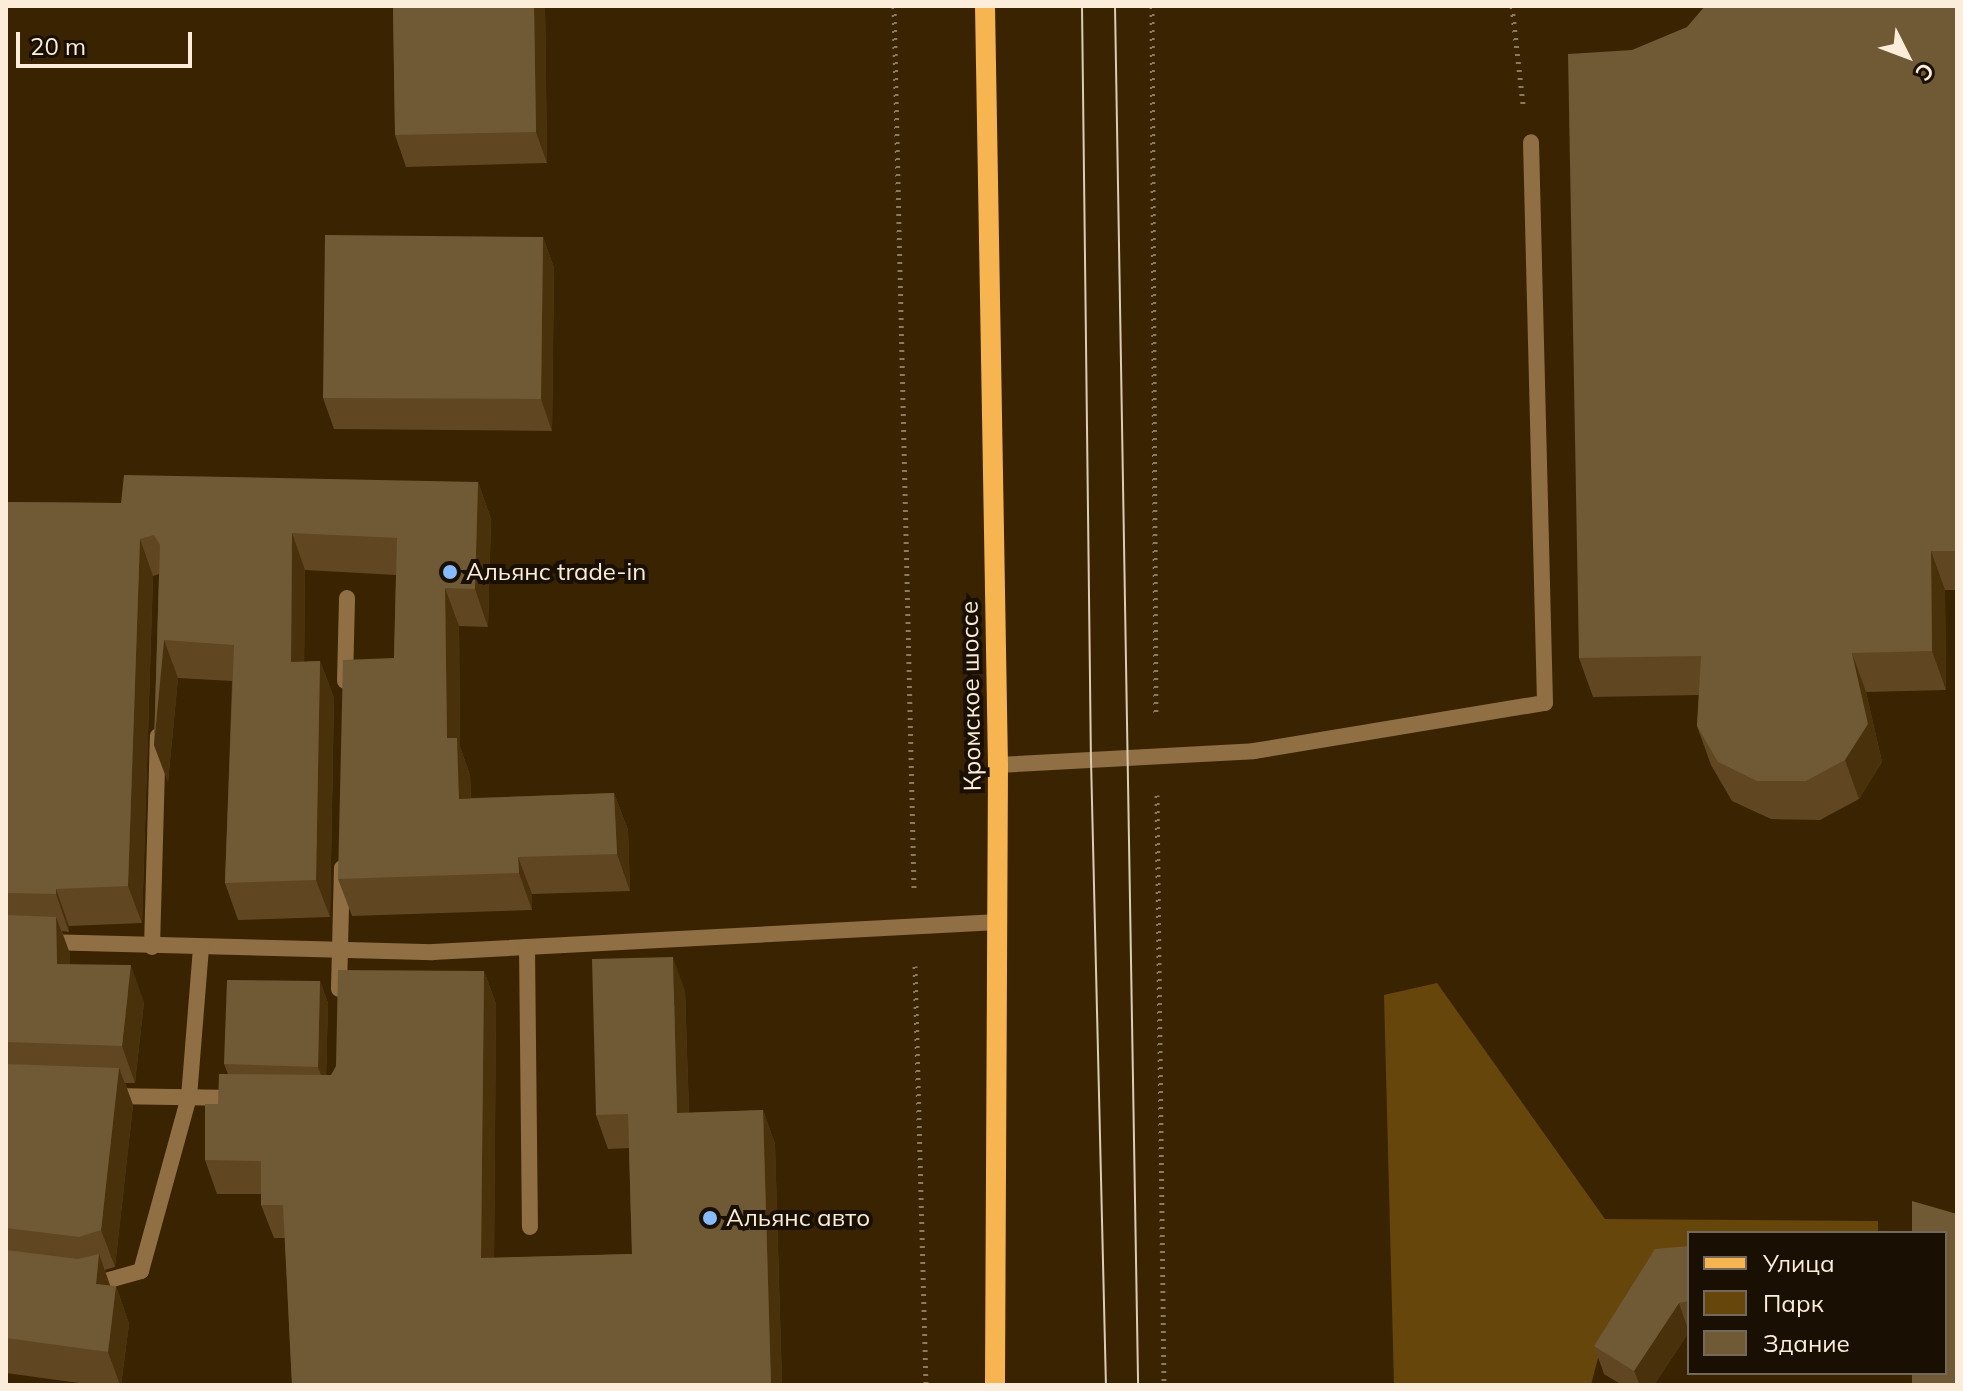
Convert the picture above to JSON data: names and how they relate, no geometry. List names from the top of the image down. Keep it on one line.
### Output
{"streets":{"main road":["Кромское шоссе"]},"places":["Альянс trade-in","Альянс авто"],"legend":["Улица","Парк","Здание"],"scale_bar":"20 m","north":"bottom right"}
